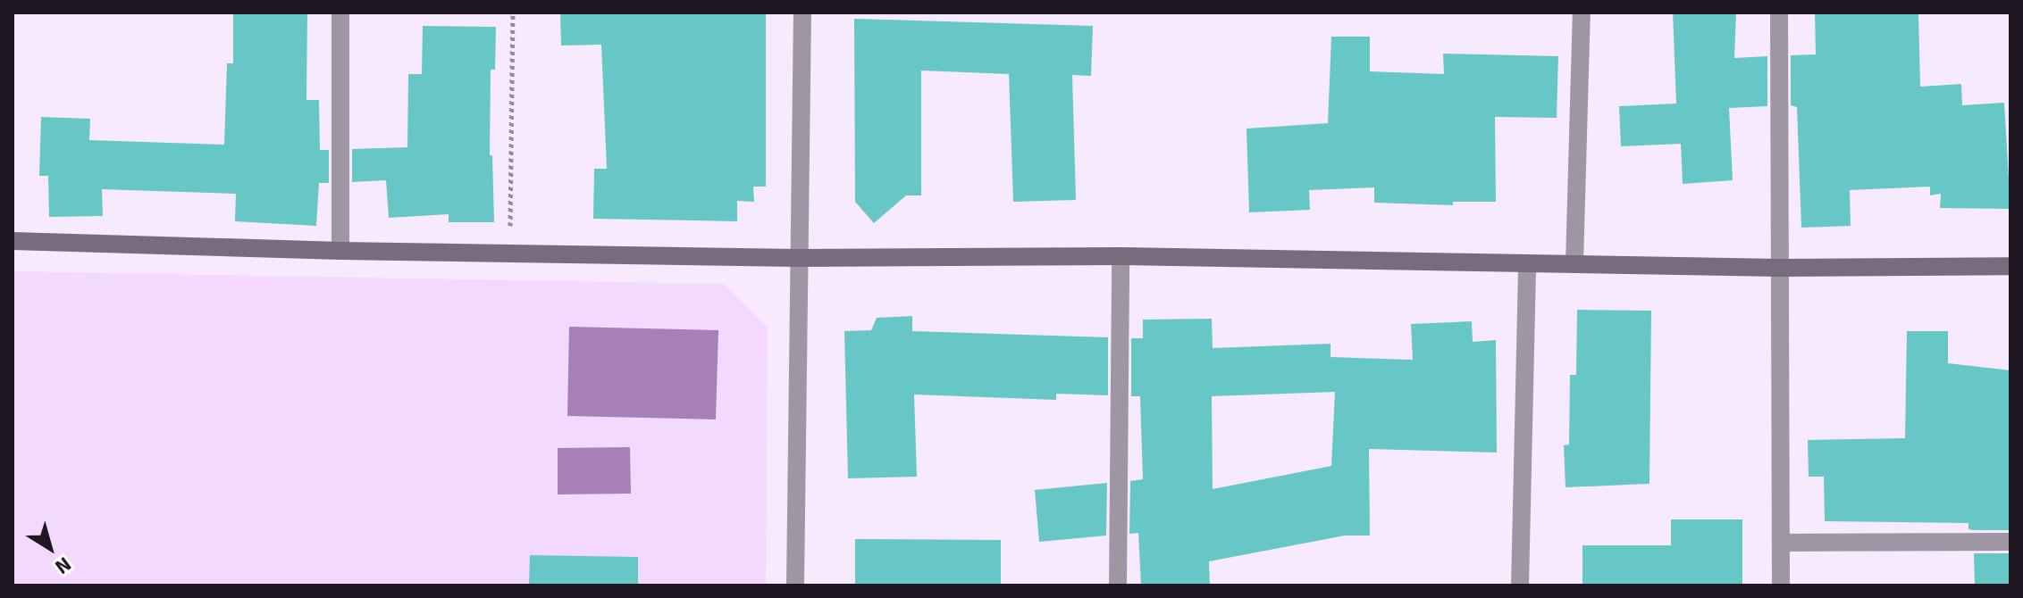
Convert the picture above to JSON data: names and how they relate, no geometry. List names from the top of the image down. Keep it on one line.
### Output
{"north":"bottom right"}
